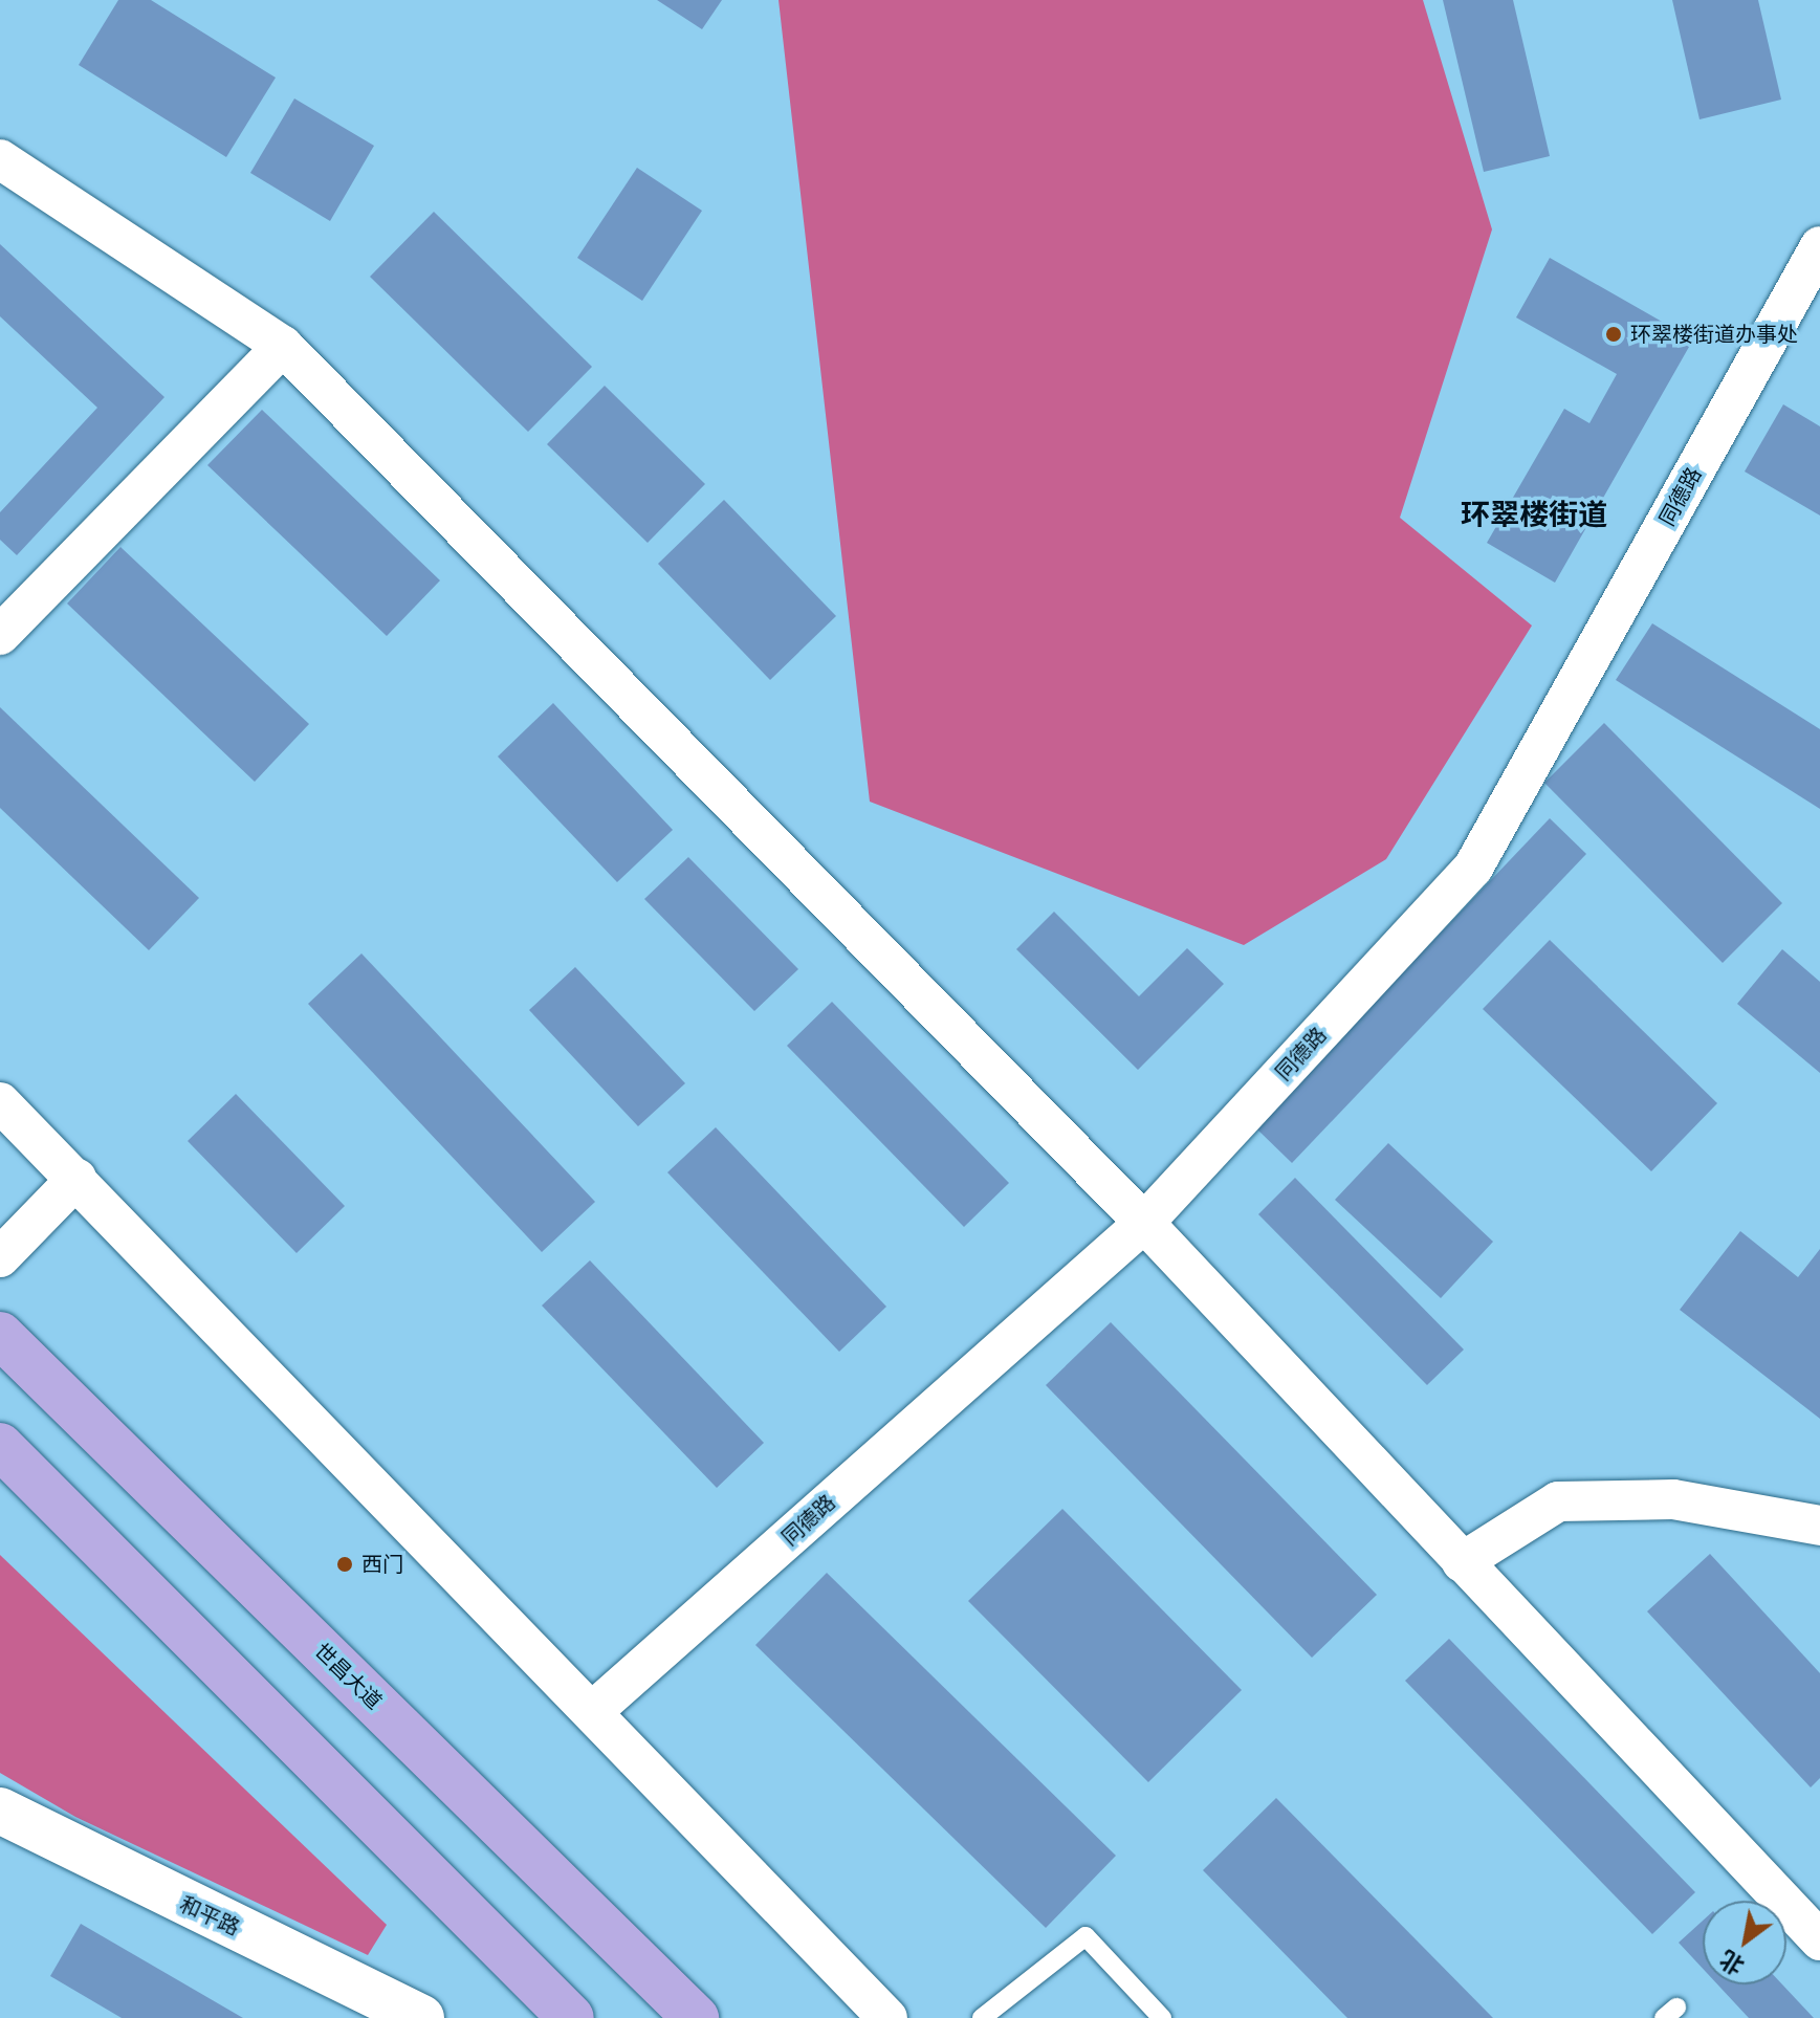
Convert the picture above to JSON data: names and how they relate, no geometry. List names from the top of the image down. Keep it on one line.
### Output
{"streets":{"main road":["世昌大道"],"street":["同德路","和平路"]},"districts":["环翠楼街道"],"places":["环翠楼街道办事处","西门"],"north":"bottom left"}
